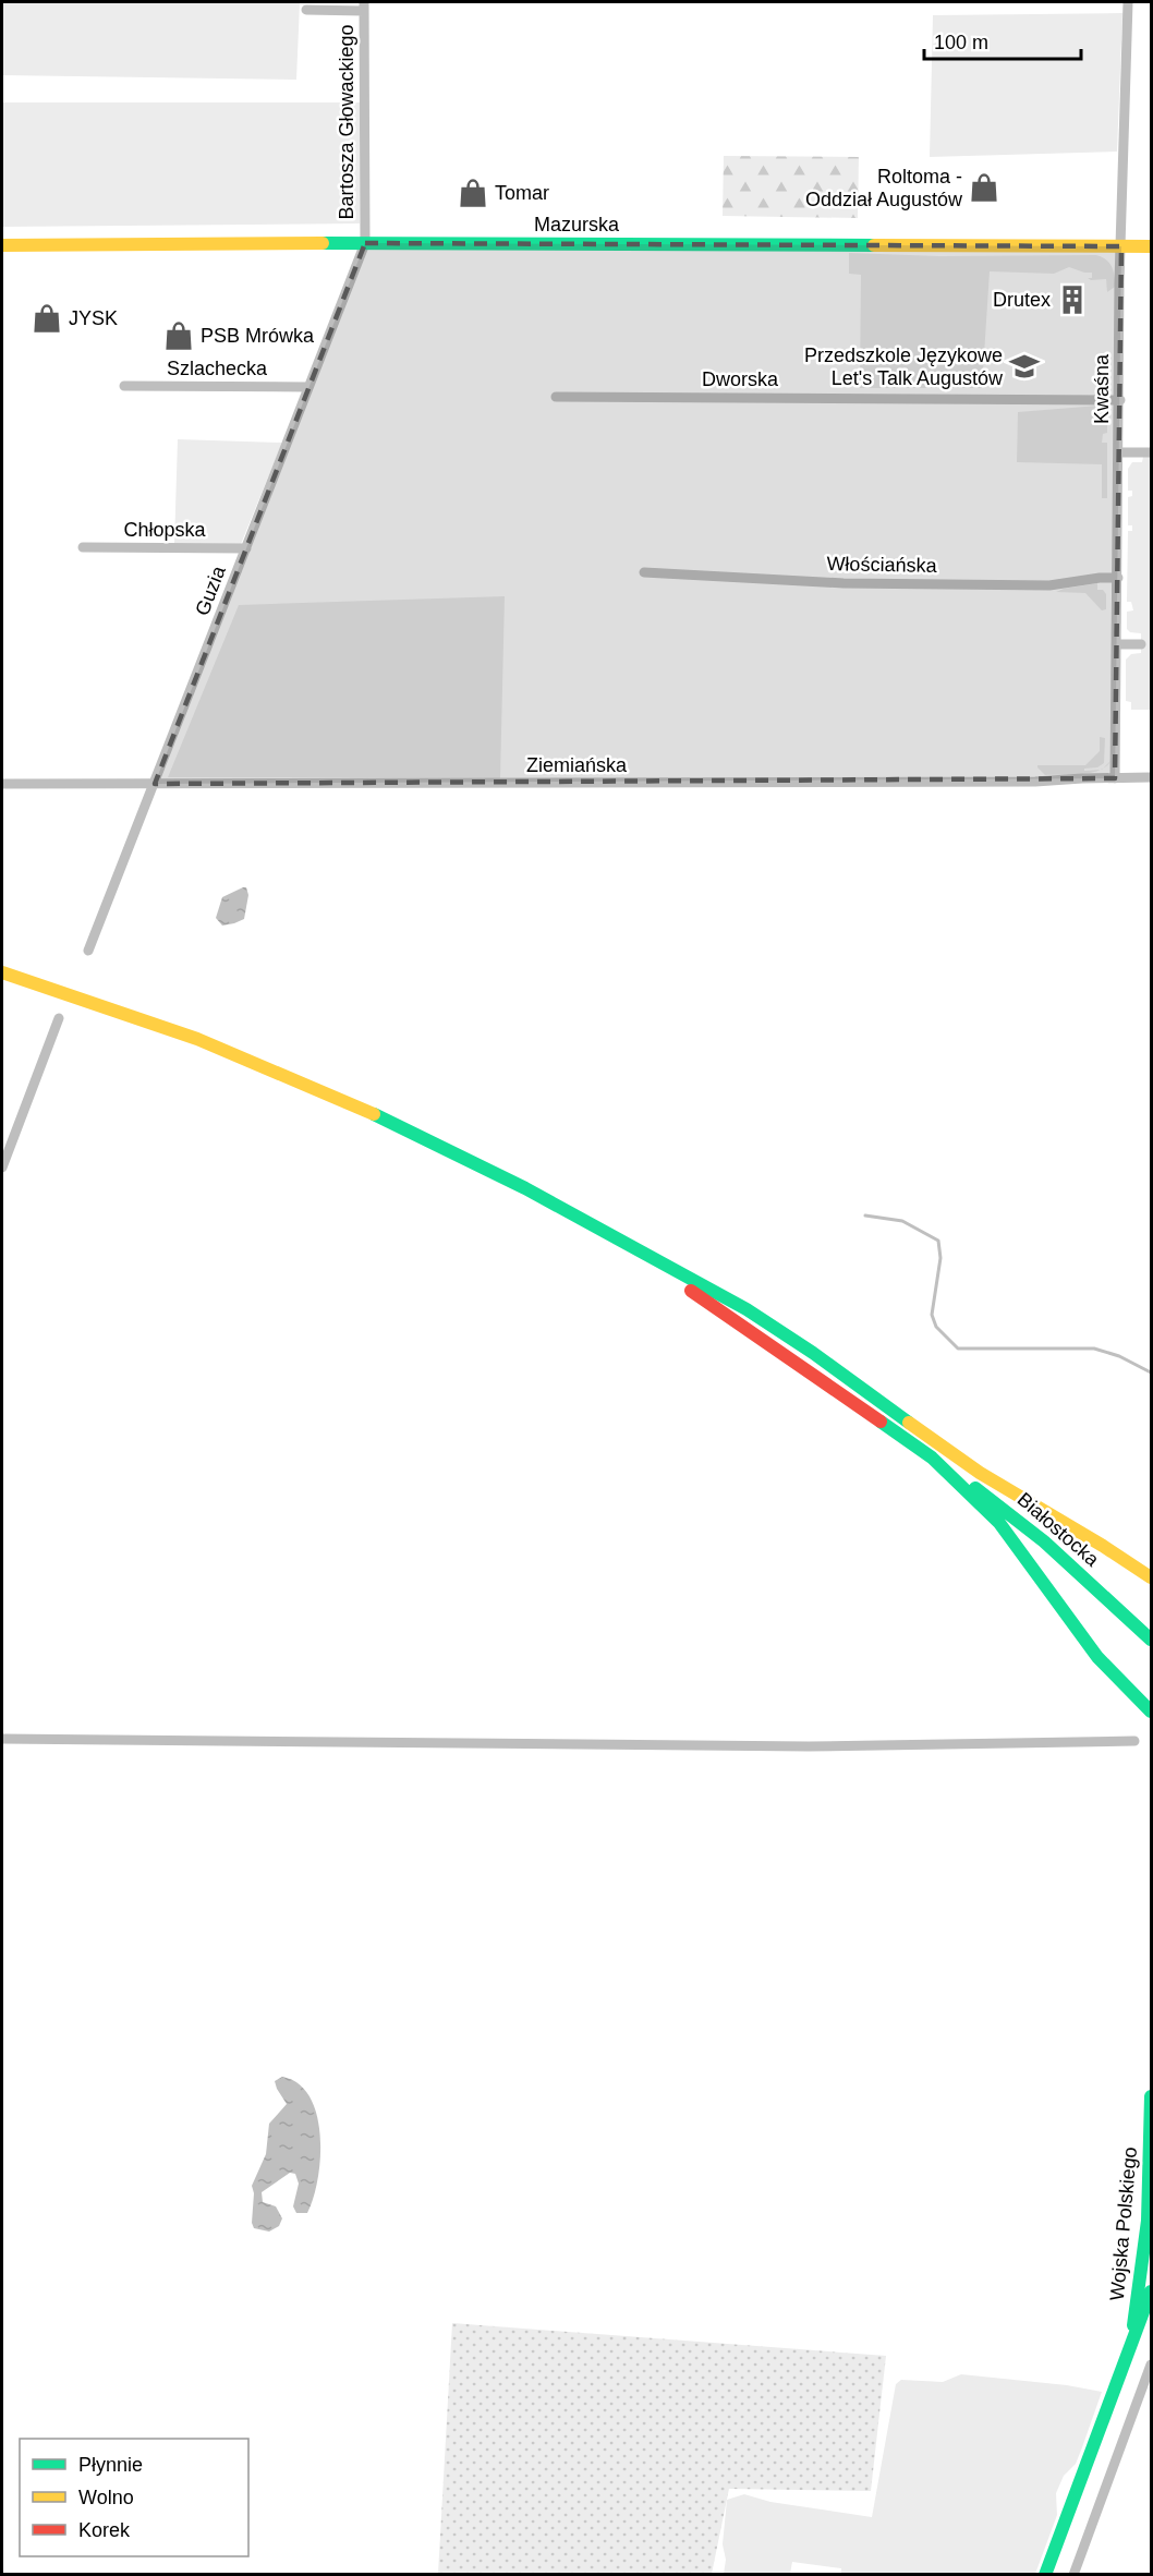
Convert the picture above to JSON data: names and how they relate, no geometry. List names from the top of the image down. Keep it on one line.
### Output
{"streets":{"main road":["Mazurska","Białostocka","Wojska Polskiego"],"street":["Bartosza Głowackiego","Szlachecka","Dworska","Kwaśna","Chłopska","Włościańska","Guzia","Ziemiańska"]},"crossings":[["Bartosza Głowackiego","Mazurska"],["Bartosza Głowackiego","Guzia"],["Mazurska","Kwaśna"],["Mazurska","Guzia"],["Szlachecka","Guzia"],["Dworska","Kwaśna"],["Kwaśna","Włościańska"],["Kwaśna","Ziemiańska"],["Chłopska","Guzia"],["Guzia","Ziemiańska"]],"places":{"shop":["Roltoma - Oddział Augustów","Tomar","JYSK","PSB Mrówka"],"building":["Drutex"],"school or university":["Przedszkole Językowe Let's Talk Augustów"]},"legend":["Płynnie","Wolno","Korek"],"scale_bar":"100 m"}
